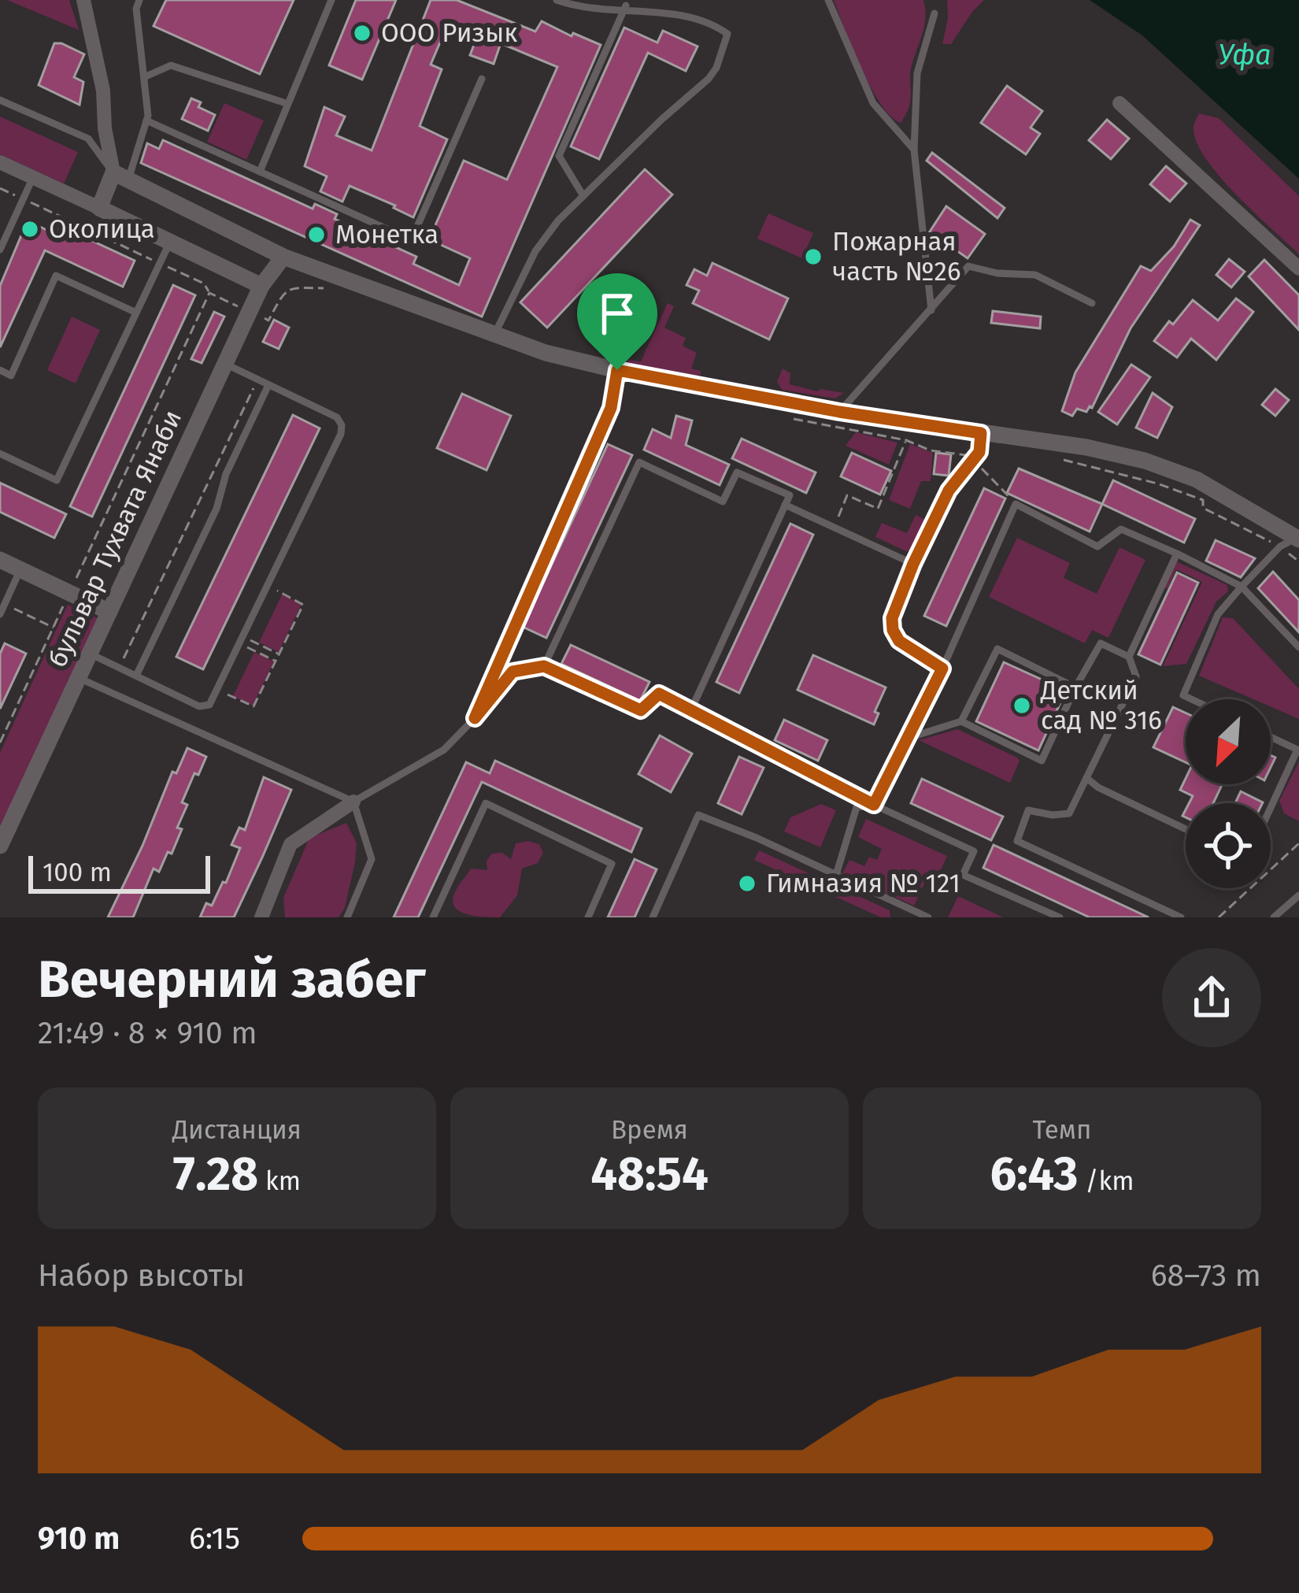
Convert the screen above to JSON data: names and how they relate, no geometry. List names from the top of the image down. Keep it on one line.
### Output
{"streets":{"street":["бульвар Тухвата Янаби"]},"water":["Уфа"],"places":["ООО Ризык","Околица","Монетка","Пожарная часть №26","Детский сад № 316","Гимназия № 121"],"scale_bar":"100 m","north":"bottom left","page":{"scale":"100 m","heading":["Вечерний забег","21:49 · 8 × 910 m"],"stats":[["Дистанция","7.28 km"],["Время","48:54"],["Темп","6:43 /km"]],"chart":["Набор высоты","68–73 m"],"list":[{"name":"910 m","note":"6:15"}]}}
